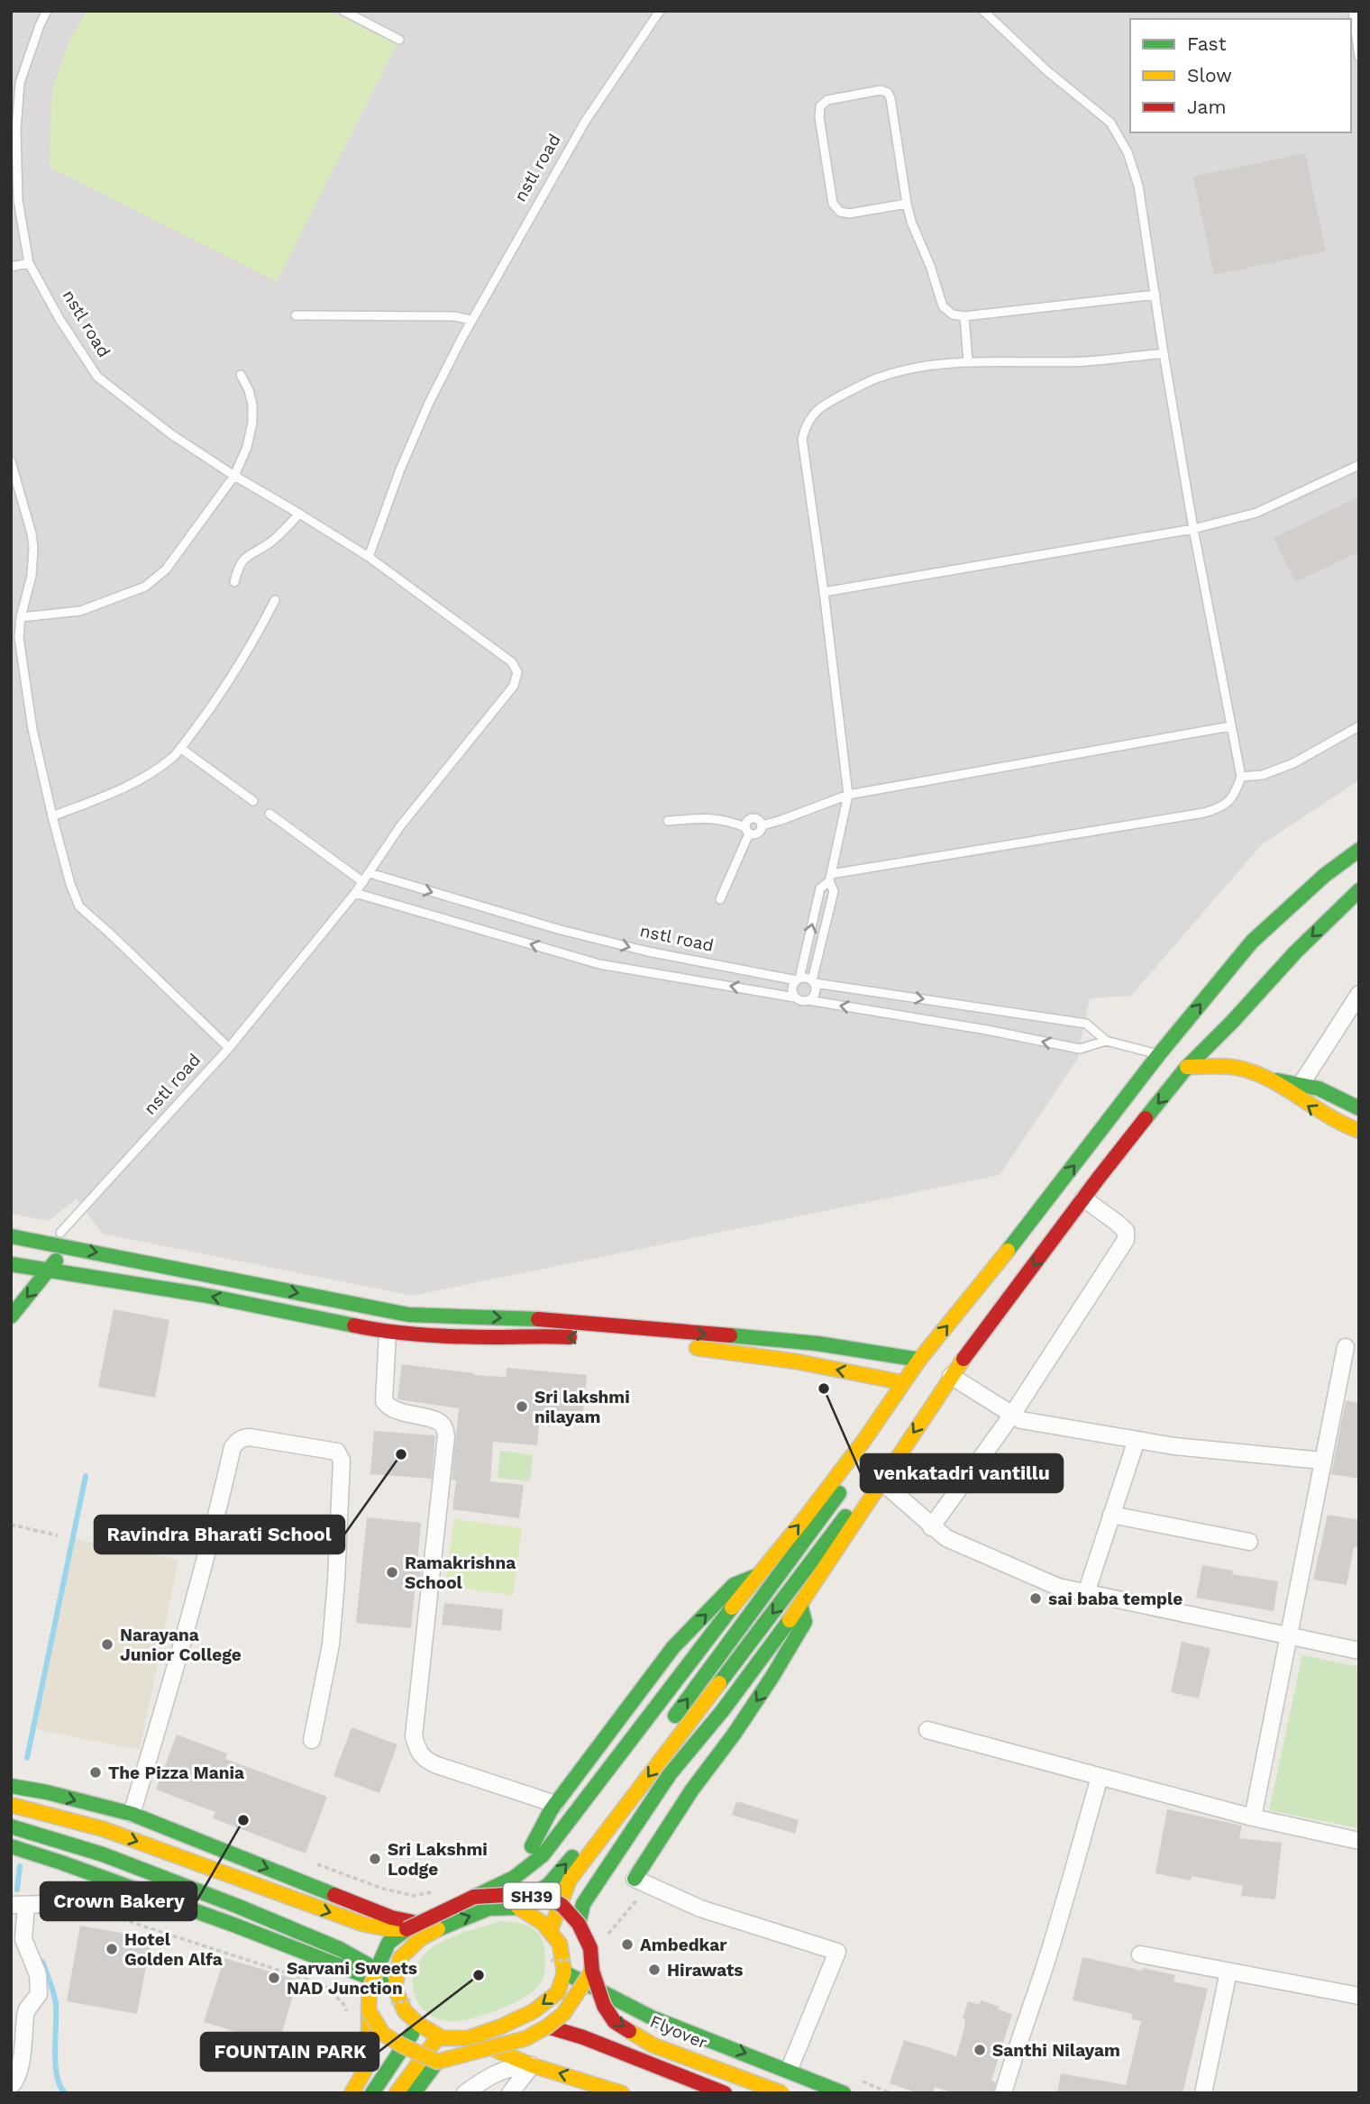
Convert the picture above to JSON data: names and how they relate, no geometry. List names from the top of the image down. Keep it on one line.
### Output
{"streets":{"street":["nstl road","SH39","Flyover"]},"crossings":[["SH39","Flyover"]],"places":["venkatadri vantillu","Sri lakshmi nilayam","Ravindra Bharati School","Ramakrishna School","sai baba temple","Narayana Junior College","The Pizza Mania","Crown Bakery","Sri Lakshmi Lodge","Ambedkar","Hotel Golden Alfa","Hirawats","FOUNTAIN PARK","Sarvani Sweets NAD Junction","Santhi Nilayam"],"legend":["Fast","Slow","Jam"]}
